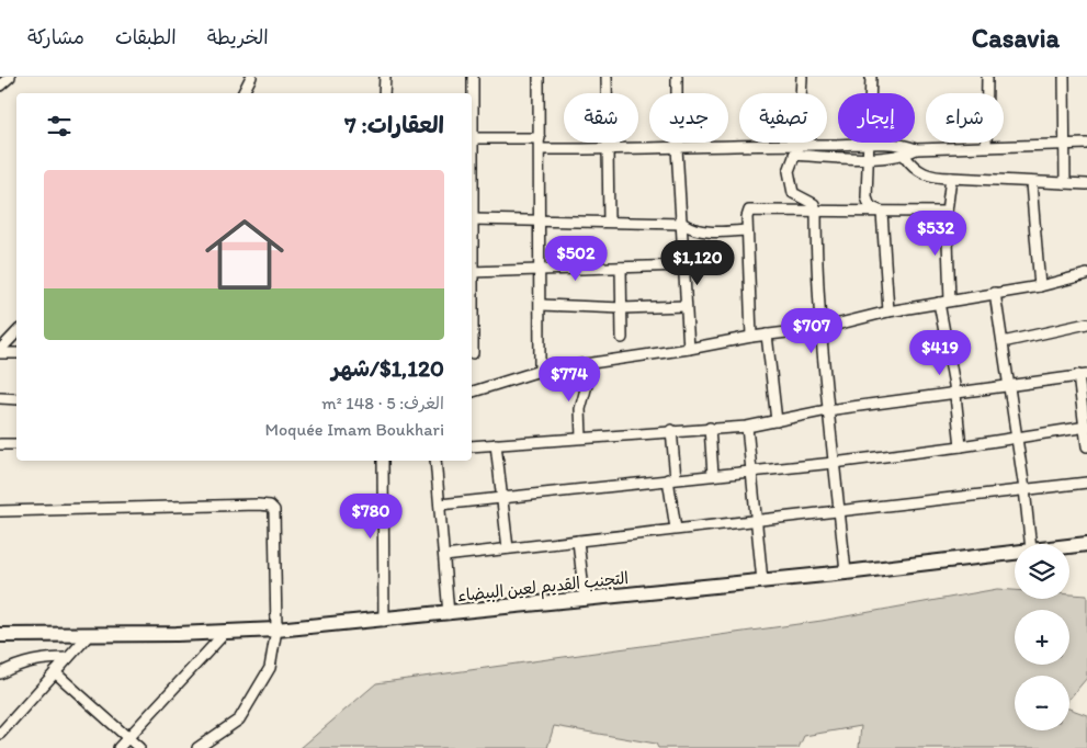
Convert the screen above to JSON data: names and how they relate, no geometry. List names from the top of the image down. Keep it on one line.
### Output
{"streets":{"main road":["التجنب القديم لعين البيضاء"]},"page":{"header":"Casavia","nav":["الخريطة","الطبقات","مشاركة"],"chip":["شراء","إيجار","تصفية","جديد","شقة"],"heading":"العقارات: 7","list":[{"name":"$1,120/شهر","note":"الغرف: 5 · 148 m² · Moquée Imam Boukhari"}],"price":["$532","$502","$1,120","$707","$419","$774","$780"],"map_buttons":["+","−"]}}
